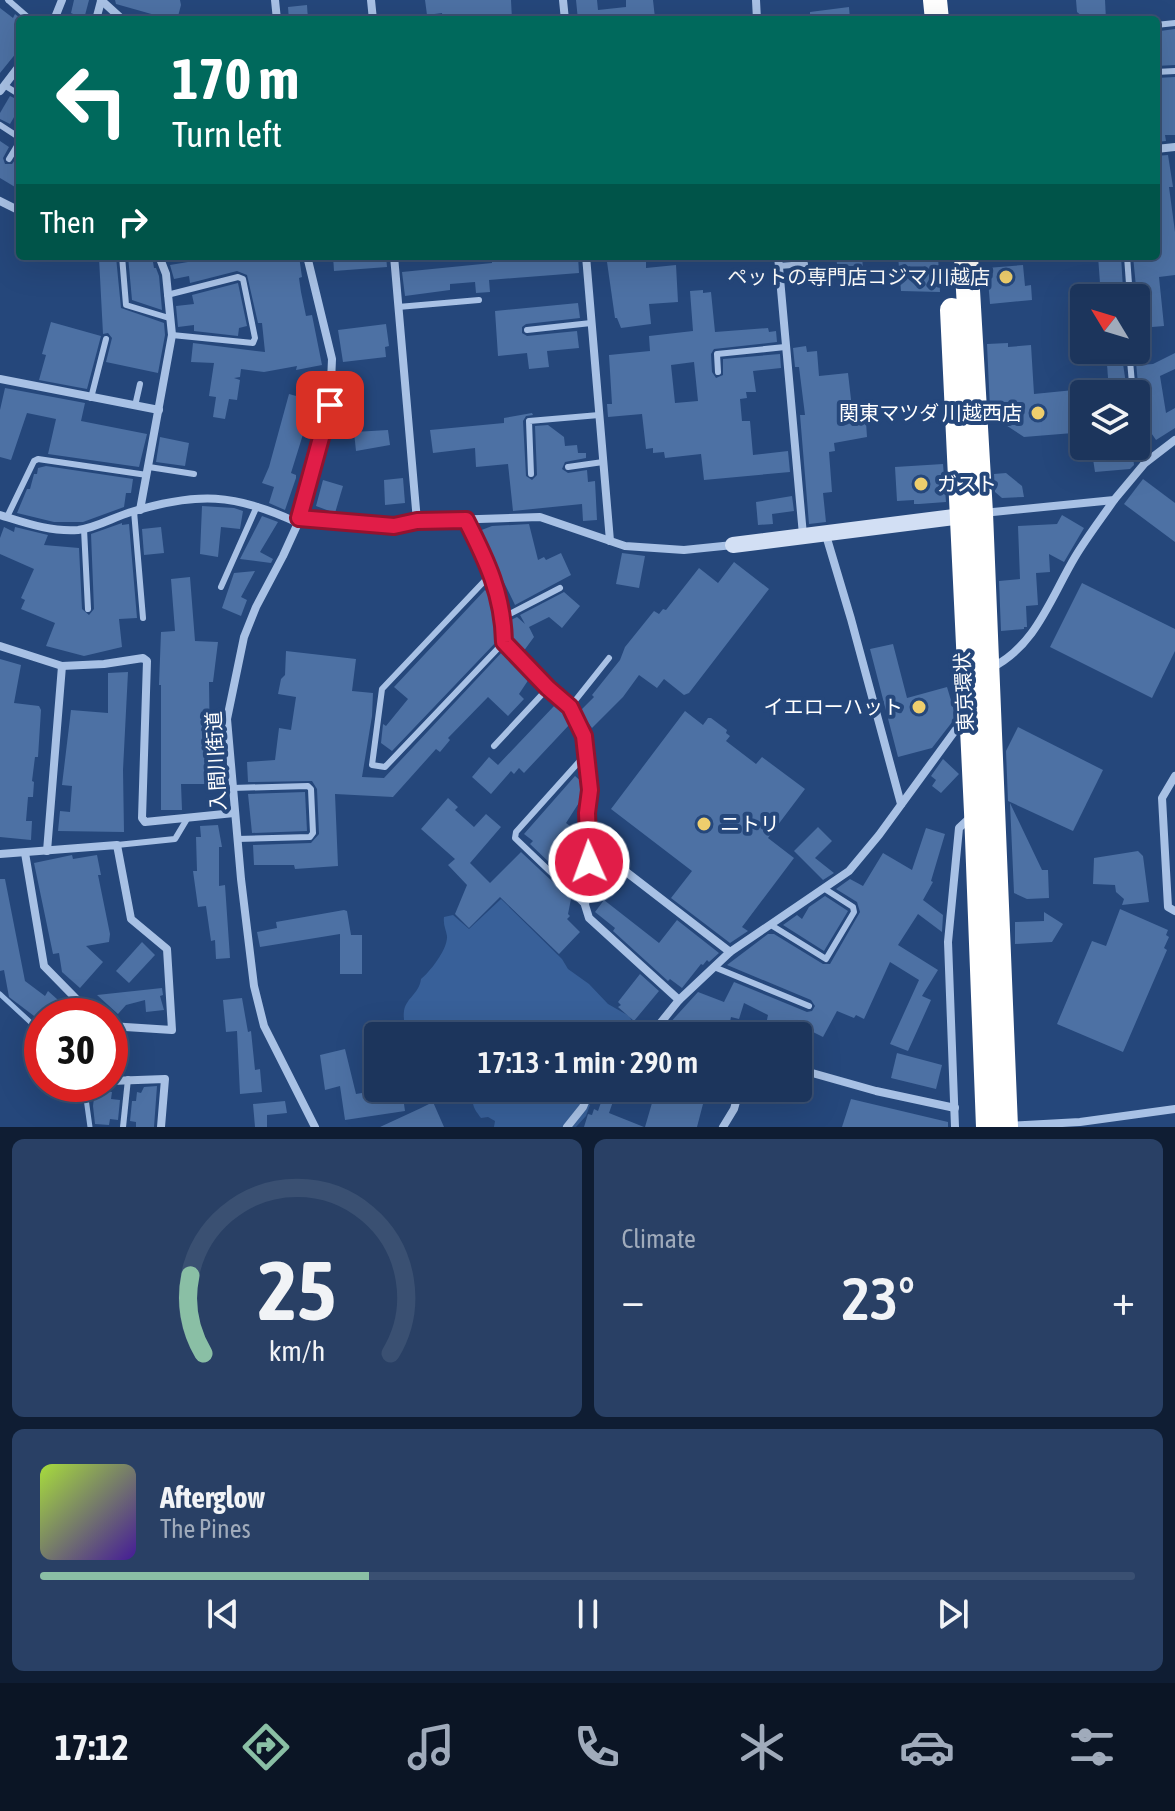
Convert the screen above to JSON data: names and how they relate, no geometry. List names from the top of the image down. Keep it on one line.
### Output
{"streets":{"highway":["東京環状"],"street":["入間川街道"]},"places":["ペットの専門店コジマ 川越店","関東マツダ 川越西店","ガスト","イエローハット","ニトリ"],"north":"top left","page":{"turn":["170 m","Turn left"],"then":"Then","limit":"30","trip":"17:13 · 1 min · 290 m","tile":"Climate","heat":["−","23°","+"],"song":["Afterglow","The Pines"],"tabs":"17:12","gauge":["25","km/h"]}}
